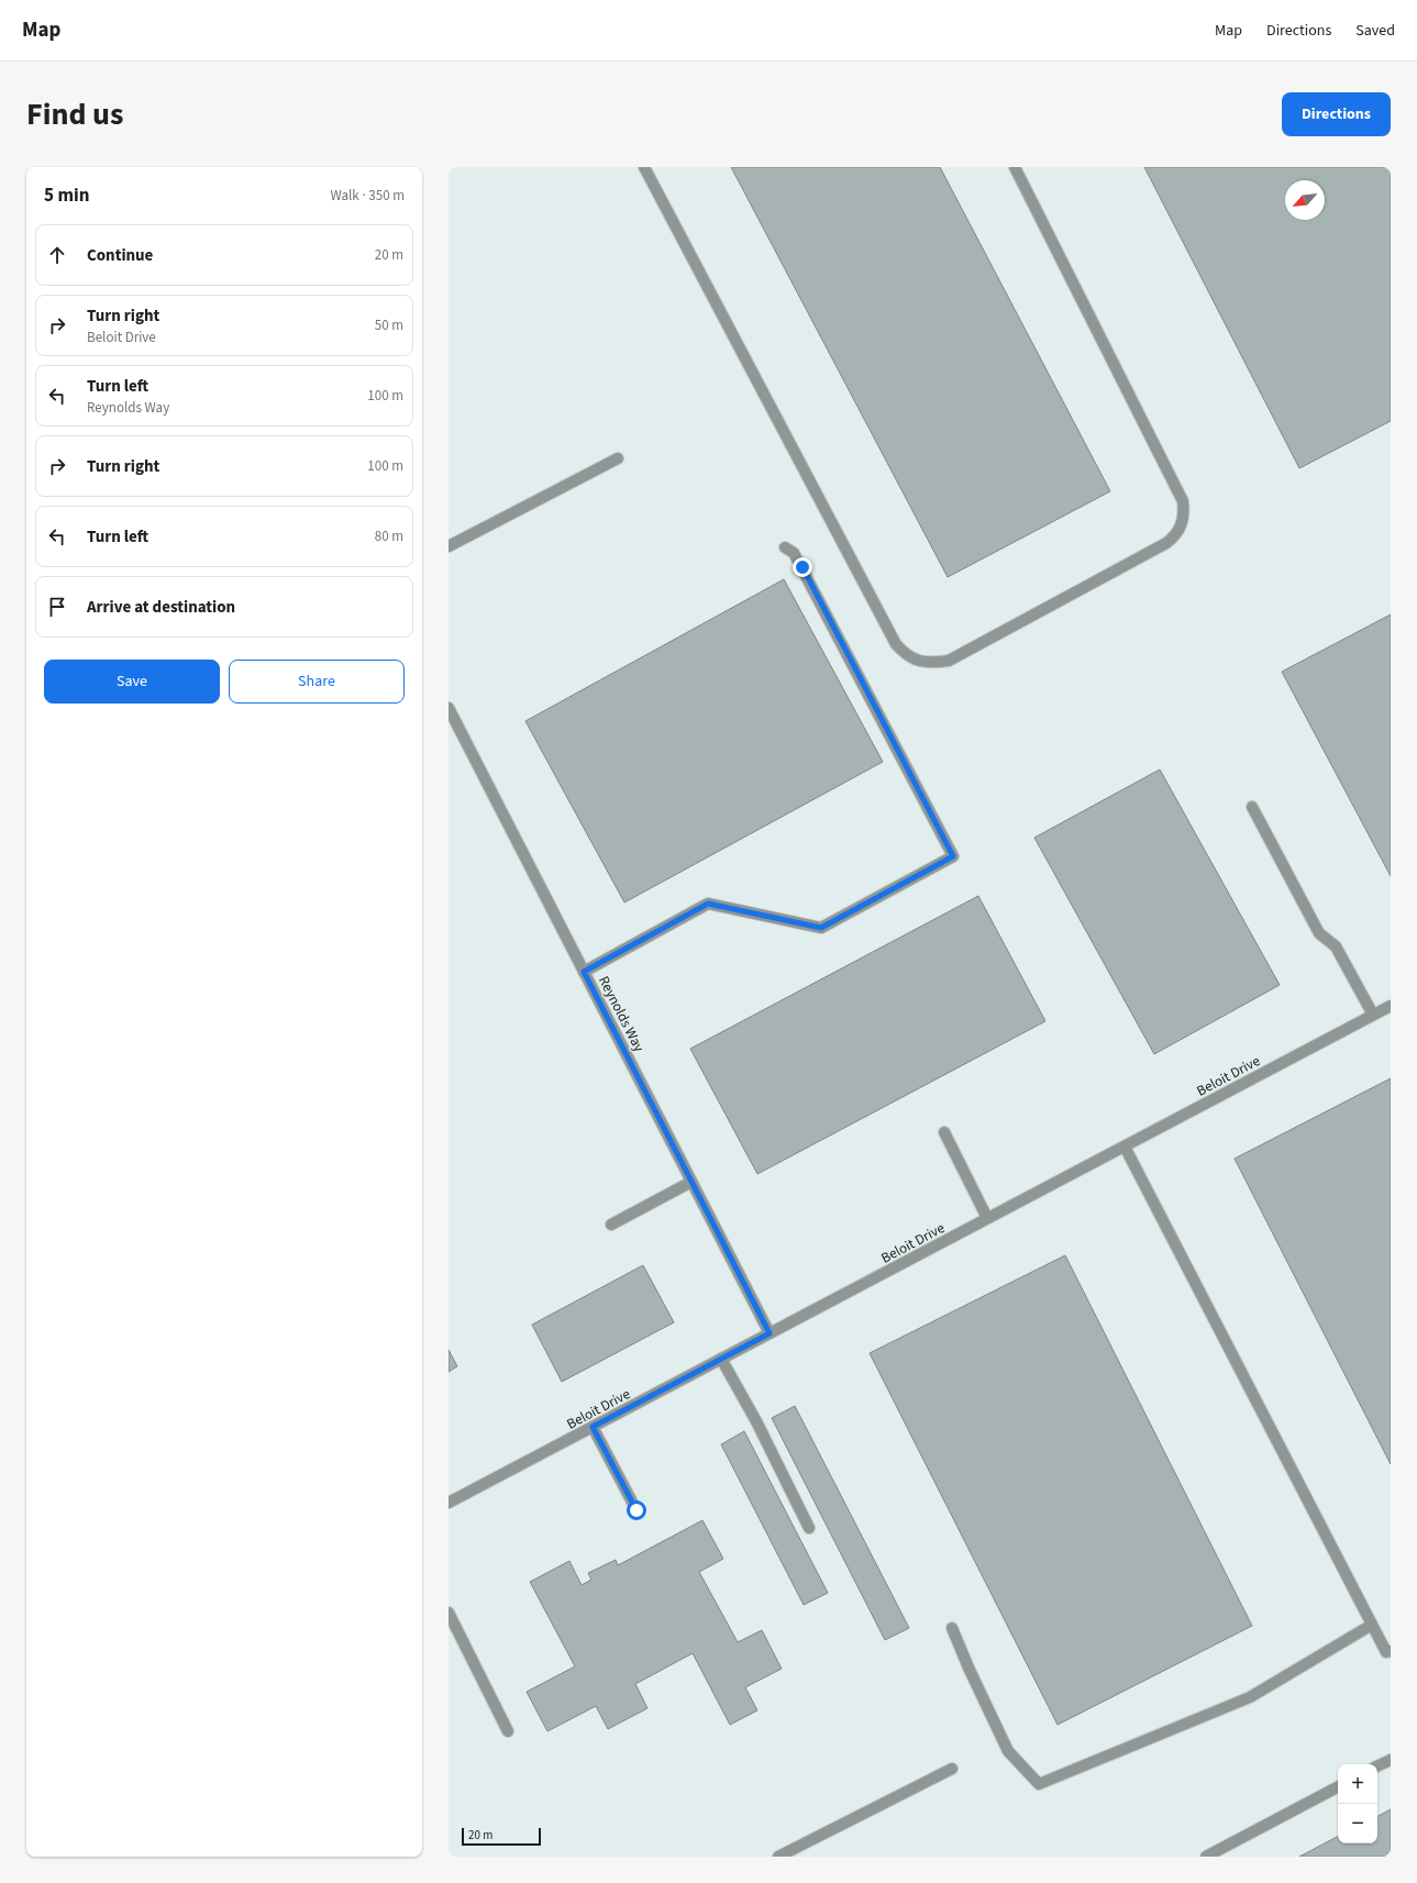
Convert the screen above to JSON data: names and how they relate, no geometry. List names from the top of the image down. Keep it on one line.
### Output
{"streets":{"street":["Reynolds Way","Beloit Drive"]},"crossings":[["Reynolds Way","Beloit Drive"]],"scale_bar":"20 m","north":"bottom left","page":{"header":"Map","nav":["Map","Directions","Saved"],"title":"Find us","buttons":["Directions",["Save","Share"]],"heading":["5 min","Walk · 350 m"],"list":[["Continue","20 m"],["Turn right","Beloit Drive","50 m"],["Turn left","Reynolds Way","100 m"],["Turn right","100 m"],["Turn left","80 m"],"Arrive at destination"],"map_buttons":["+","−"],"scale":"20 m"}}
